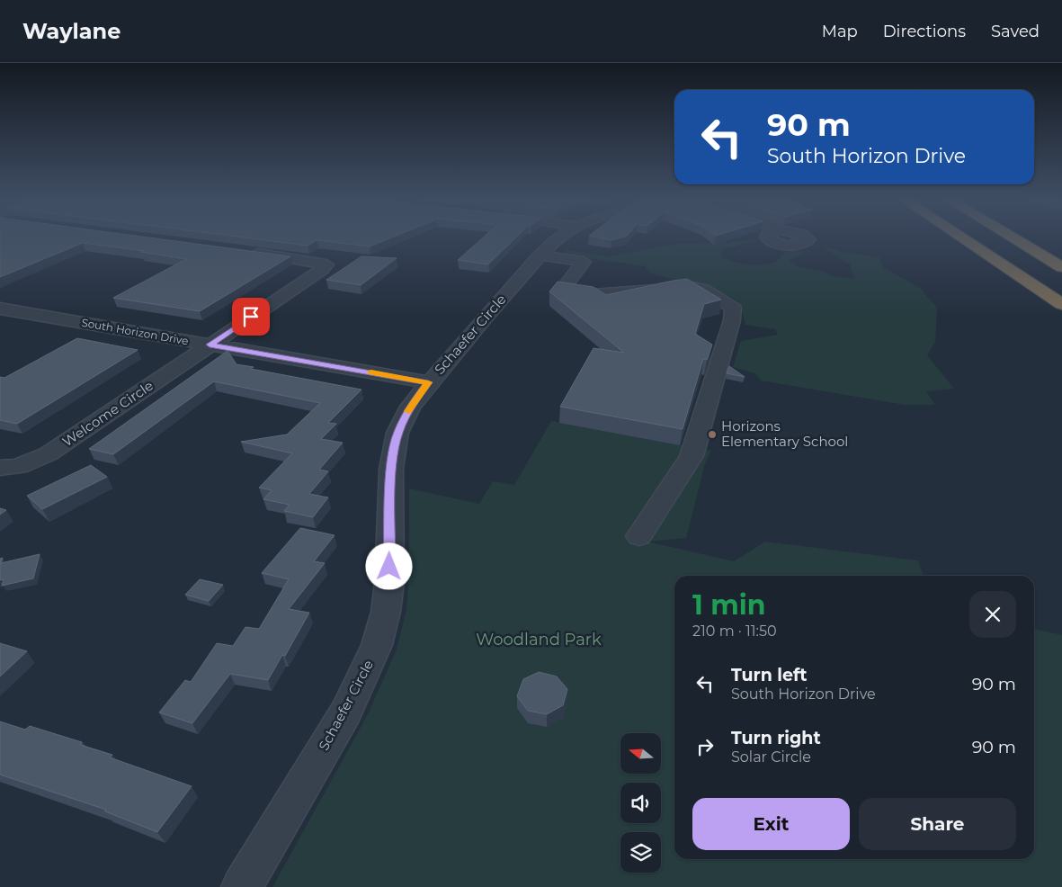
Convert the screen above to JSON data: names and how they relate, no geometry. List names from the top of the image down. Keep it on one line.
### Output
{"streets":{"street":["South Horizon Drive","Schaefer Circle","Welcome Circle"]},"crossings":[["South Horizon Drive","Schaefer Circle"],["South Horizon Drive","Welcome Circle"]],"parks":["Woodland Park"],"places":["Horizons Elementary School"],"north":"left","page":{"header":"Waylane","nav":["Map","Directions","Saved"],"turn":["90 m","South Horizon Drive"],"heading":["1 min","210 m · 11:50"],"list":[{"name":"Turn left","note":"South Horizon Drive","value":"90 m"},{"name":"Turn right","note":"Solar Circle","value":"90 m"}],"buttons":["Exit","Share"]}}
